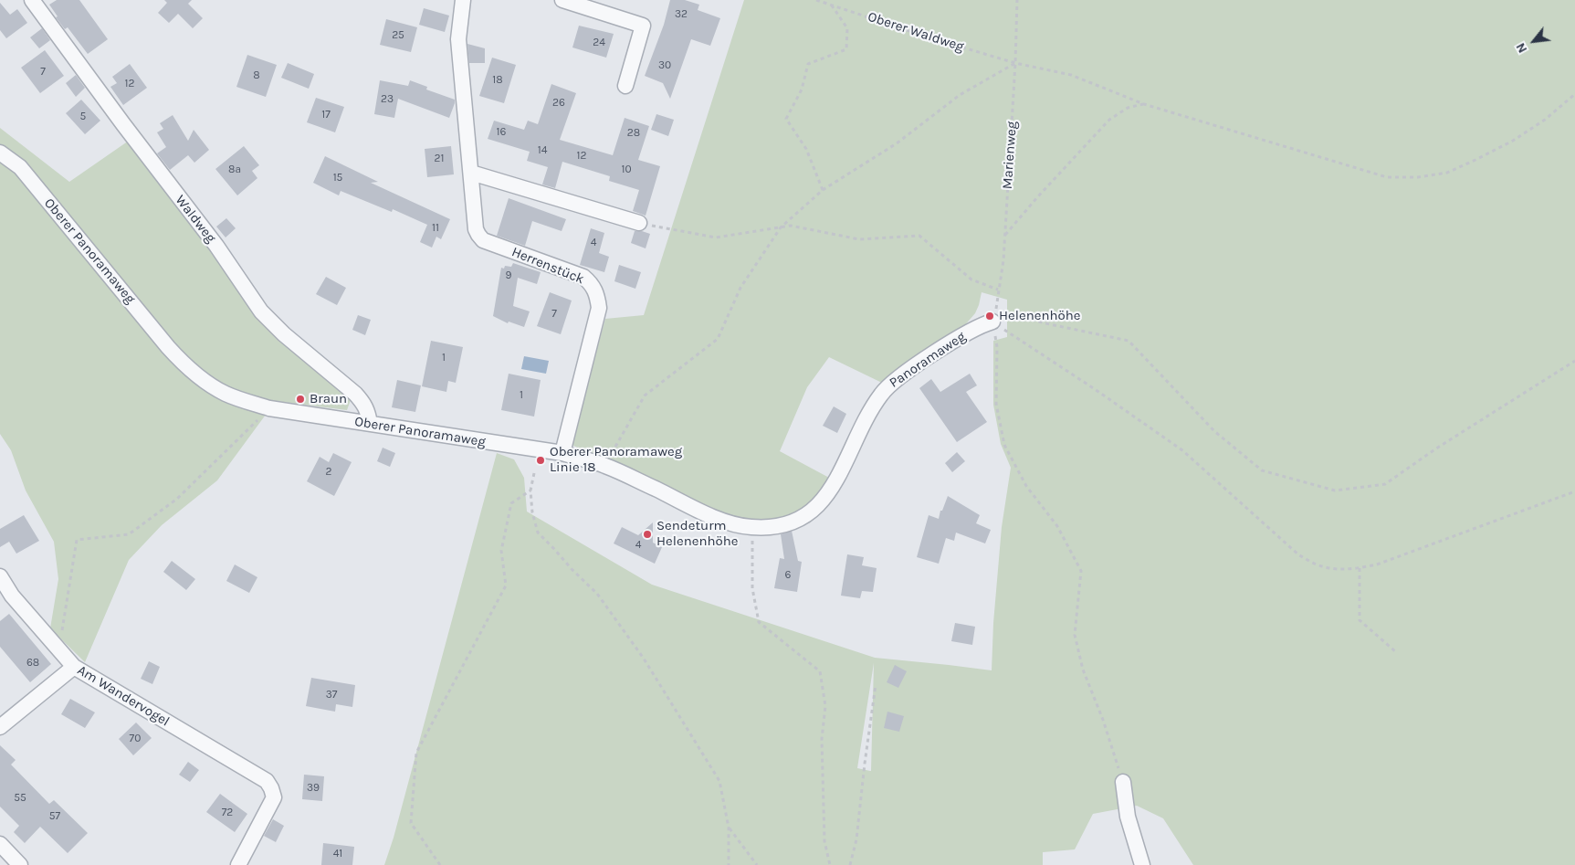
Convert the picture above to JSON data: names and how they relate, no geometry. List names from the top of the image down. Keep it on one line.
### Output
{"streets":{"street":["Waldweg","Oberer Panoramaweg","Herrenstück","Panoramaweg","Am Wandervogel"],"path":["Oberer Waldweg","Marienweg"]},"crossings":[["Oberer Waldweg","Marienweg"],["Marienweg","Panoramaweg"],["Waldweg","Oberer Panoramaweg"],["Oberer Panoramaweg","Herrenstück"],["Oberer Panoramaweg","Panoramaweg"]],"places":["Helenenhöhe","Braun","Oberer Panoramaweg Linie 18","Sendeturm Helenenhöhe"],"house_numbers":["32","25","24","30","7","8","18","12","23","26","17","5","16","28","14","12","21","8a","10","15","11","4","9","7","1","1","2","4","6","68","37","70","39","55","72","57","41"],"north":"bottom left"}
